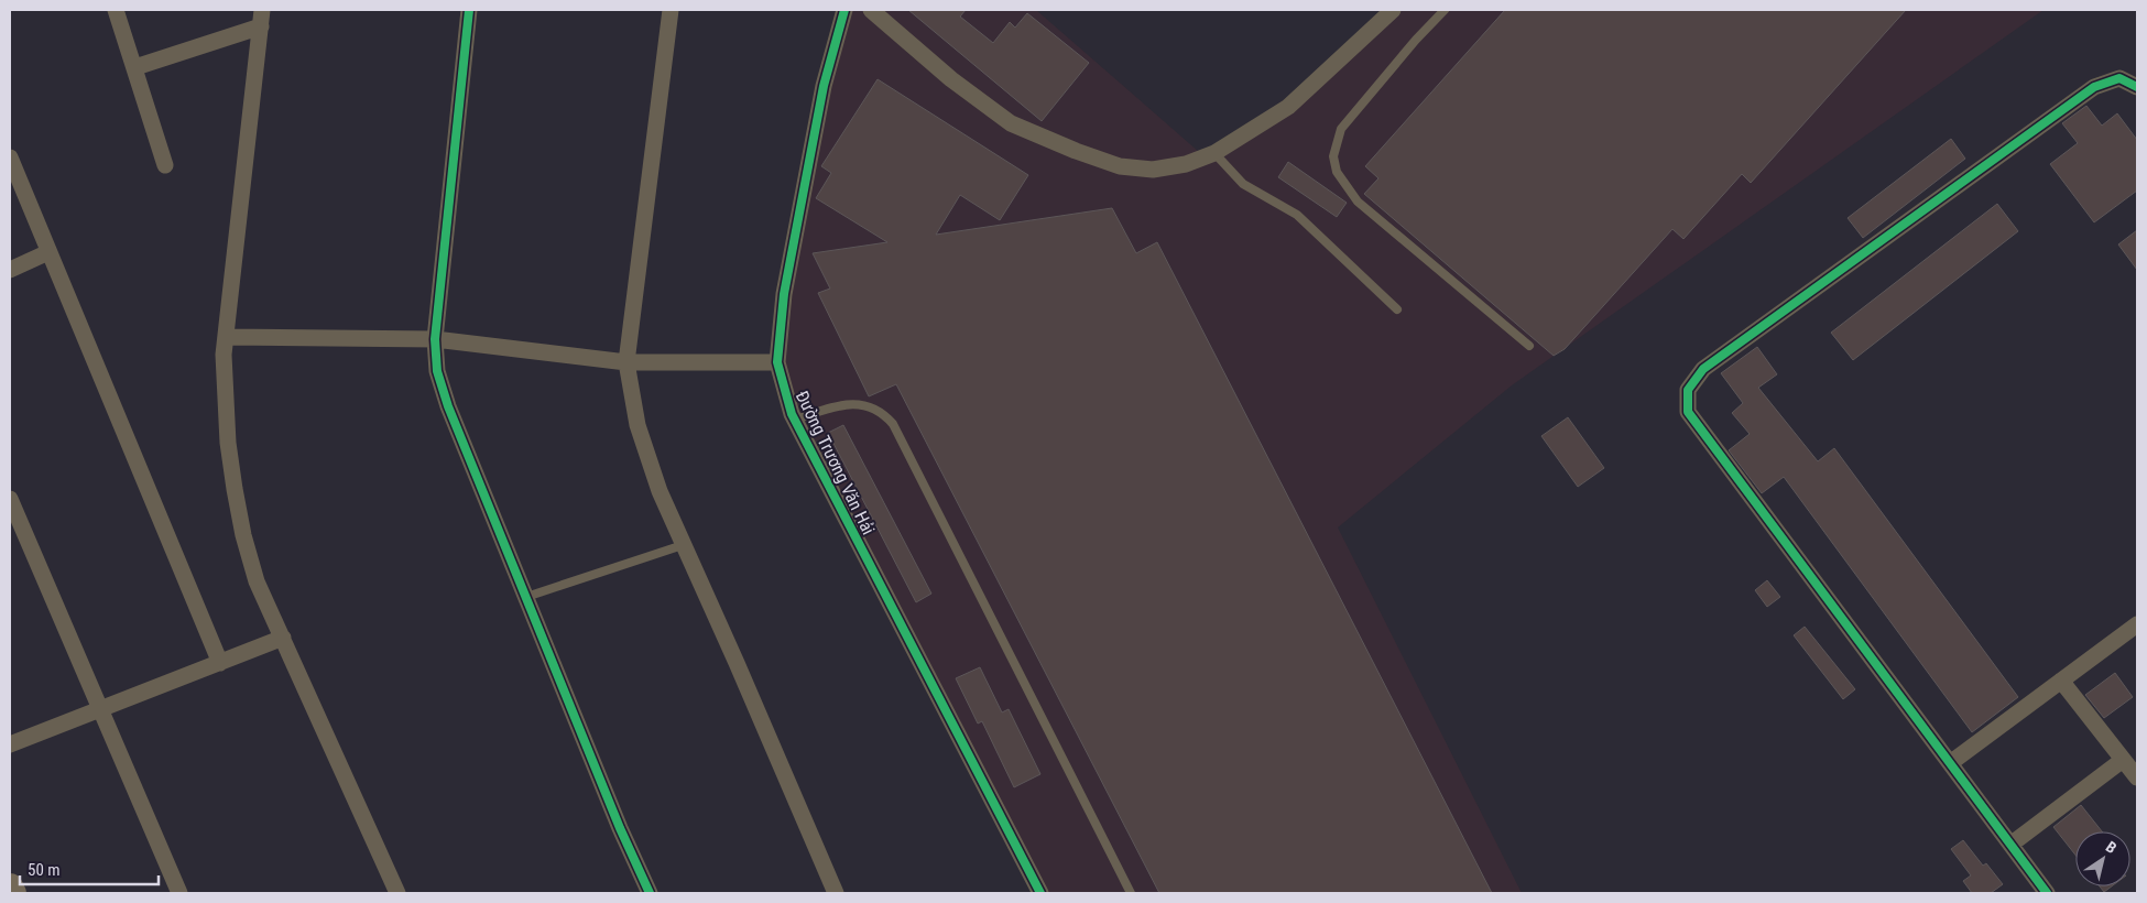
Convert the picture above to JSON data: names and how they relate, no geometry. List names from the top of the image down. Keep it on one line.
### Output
{"streets":{"street":["Đường Trương Văn Hải"]},"scale_bar":"50 m","north":"top right"}
